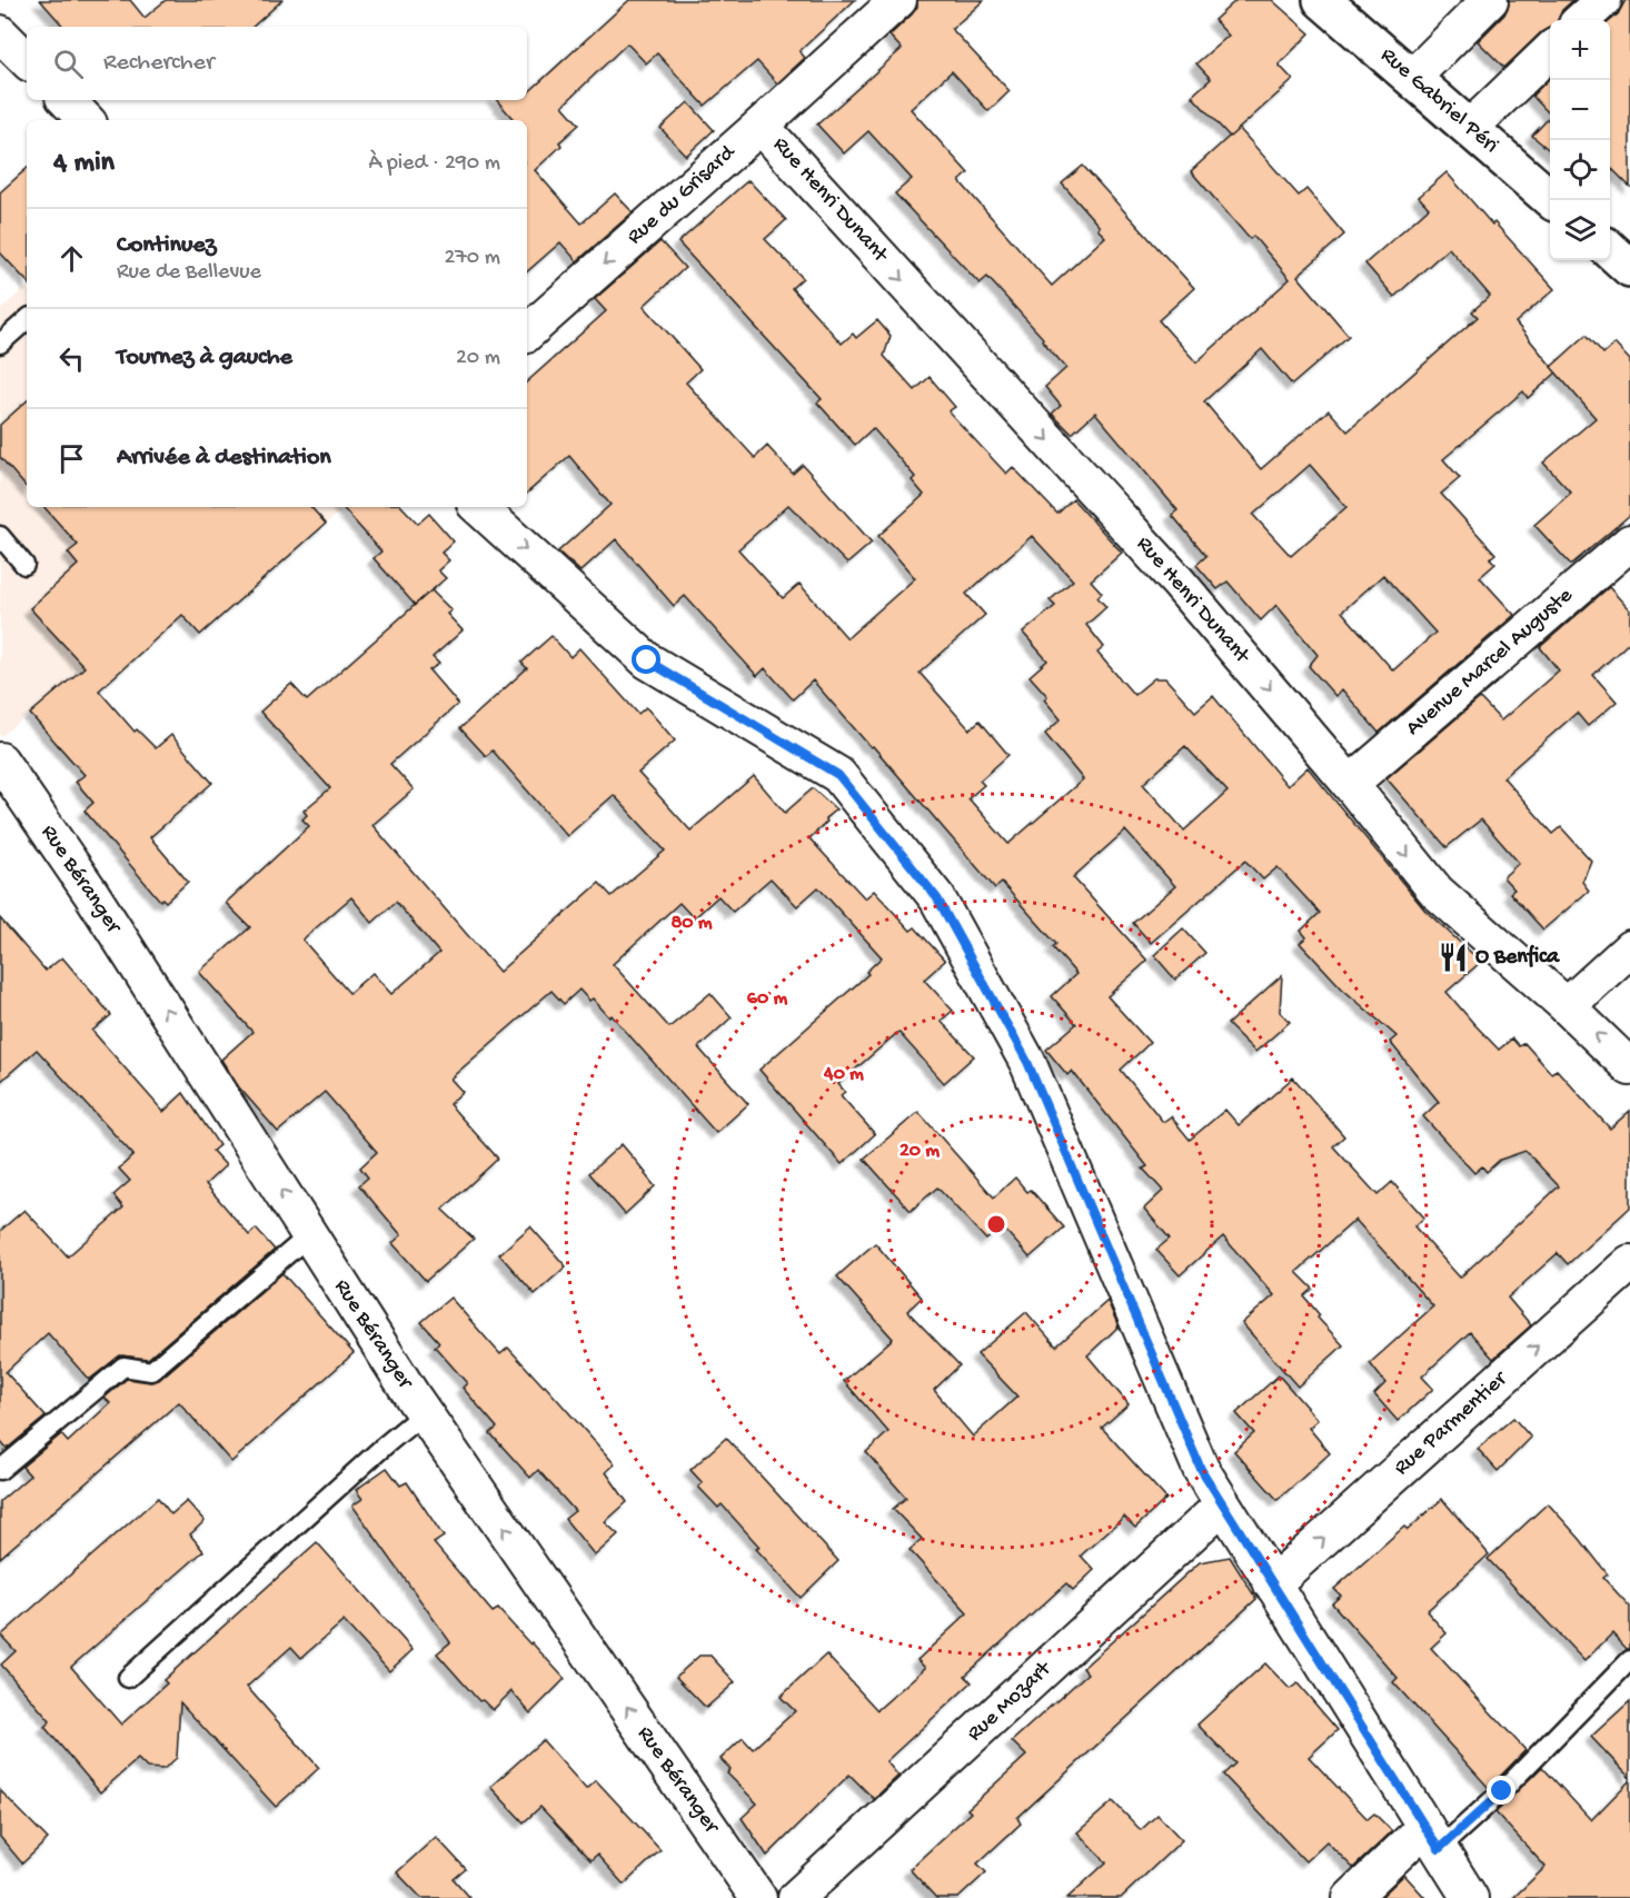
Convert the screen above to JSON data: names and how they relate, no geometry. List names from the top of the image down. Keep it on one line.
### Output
{"streets":{"main road":["Rue Gabriel Péri"],"street":["Rue du Grisard","Rue Henri Dunant","Avenue Marcel Auguste","Rue Béranger","Rue Parmentier","Rue Mozart"]},"crossings":[["Rue du Grisard","Rue Henri Dunant"],["Rue Henri Dunant","Avenue Marcel Auguste"]],"one_way":["Rue du Grisard","Rue Henri Dunant","Rue Béranger","Rue Parmentier"],"places":{"restaurant":["O Benfica"]},"page":{"map_buttons":["+","−"],"search":"Rechercher","heading":["4 min","À pied · 290 m"],"list":[["Continuez","Rue de Bellevue","270 m"],["Tournez à gauche","20 m"],"Arrivée à destination"]},"rings":["80 m","60 m","40 m","20 m"]}
